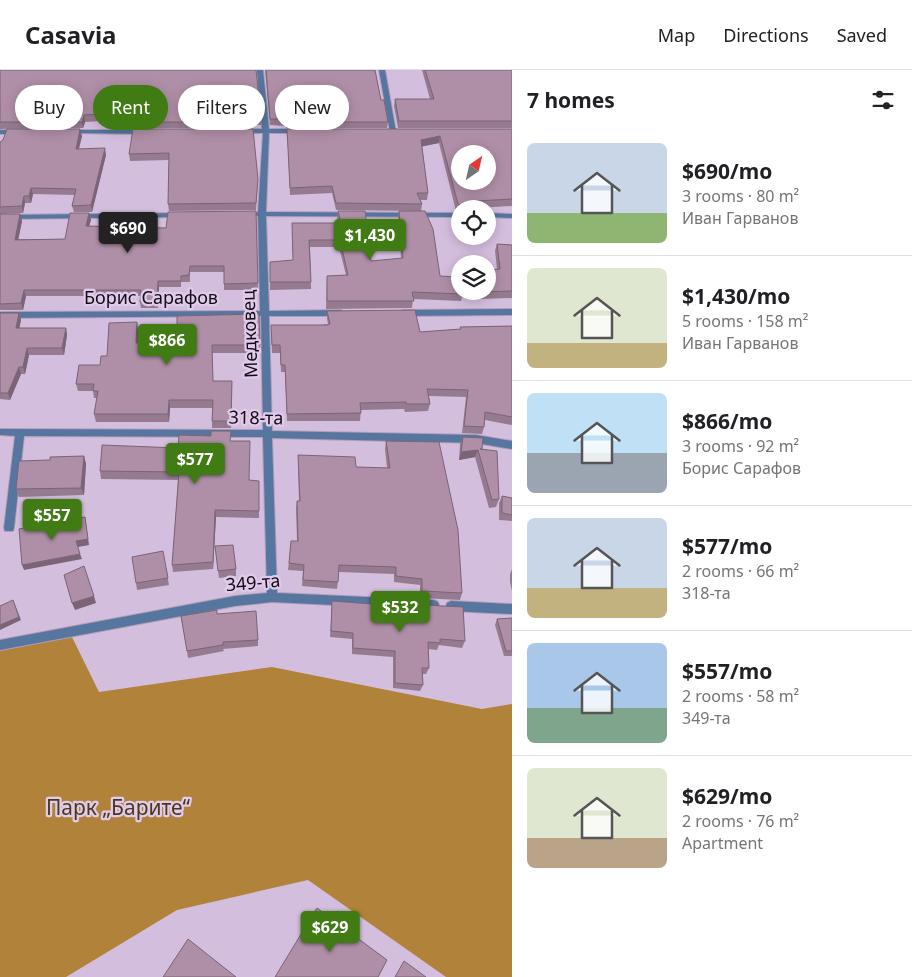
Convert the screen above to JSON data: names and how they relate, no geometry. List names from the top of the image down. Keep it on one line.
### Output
{"streets":{"street":["Борис Сарафов","Медковец","318-та","349-та"]},"crossings":[["Борис Сарафов","Медковец"],["Медковец","318-та"],["Медковец","349-та"]],"parks":["Парк „Барите“"],"north":"top right","page":{"header":"Casavia","nav":["Map","Directions","Saved"],"heading":"7 homes","chip":["Buy","Rent","Filters","New"],"list":[{"name":"$690/mo","note":"3 rooms · 80 m² · Иван Гарванов"},{"name":"$1,430/mo","note":"5 rooms · 158 m² · Иван Гарванов"},{"name":"$866/mo","note":"3 rooms · 92 m² · Борис Сарафов"},{"name":"$577/mo","note":"2 rooms · 66 m² · 318-та"},{"name":"$557/mo","note":"2 rooms · 58 m² · 349-та"},{"name":"$629/mo","note":"2 rooms · 76 m² · Apartment"}],"price":["$690","$1,430","$866","$577","$557","$532","$629"]}}
